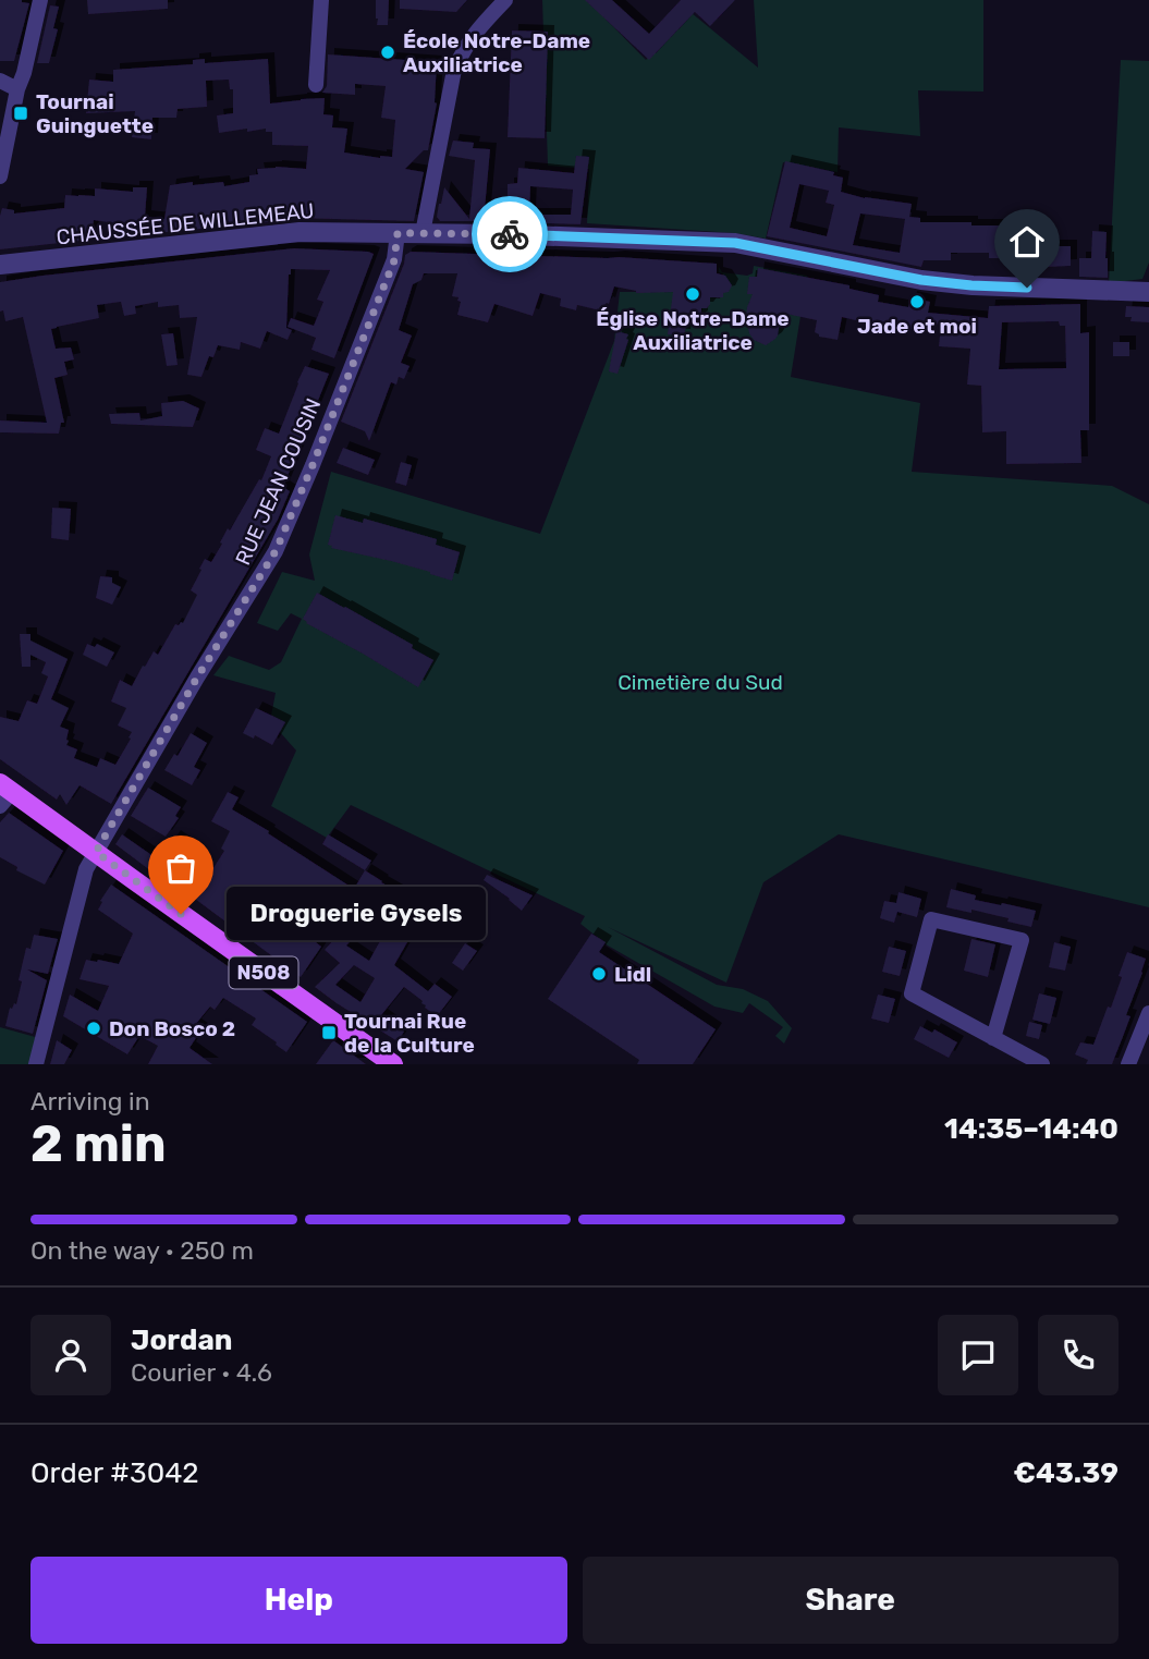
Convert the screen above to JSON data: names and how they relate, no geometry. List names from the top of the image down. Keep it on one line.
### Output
{"streets":{"main road":["N508"],"street":["CHAUSSÉE DE WILLEMEAU","RUE JEAN COUSIN"]},"crossings":[["CHAUSSÉE DE WILLEMEAU","RUE JEAN COUSIN"],["RUE JEAN COUSIN","N508"]],"parks":["Cimetière du Sud"],"places":{"other":["École Notre-Dame Auxiliatrice","Église Notre-Dame Auxiliatrice","Jade et moi","Droguerie Gysels","Lidl","Don Bosco 2"],"transit":["Tournai Guinguette","Tournai Rue de la Culture"]},"page":{"bubble":"Droguerie Gysels","heading":["2 min","Arriving in","14:35–14:40"],"panel":["Jordan","Courier · 4.6","Order #3042","€43.39"],"bar":"On the way · 250 m","buttons":["Help","Share"]}}
